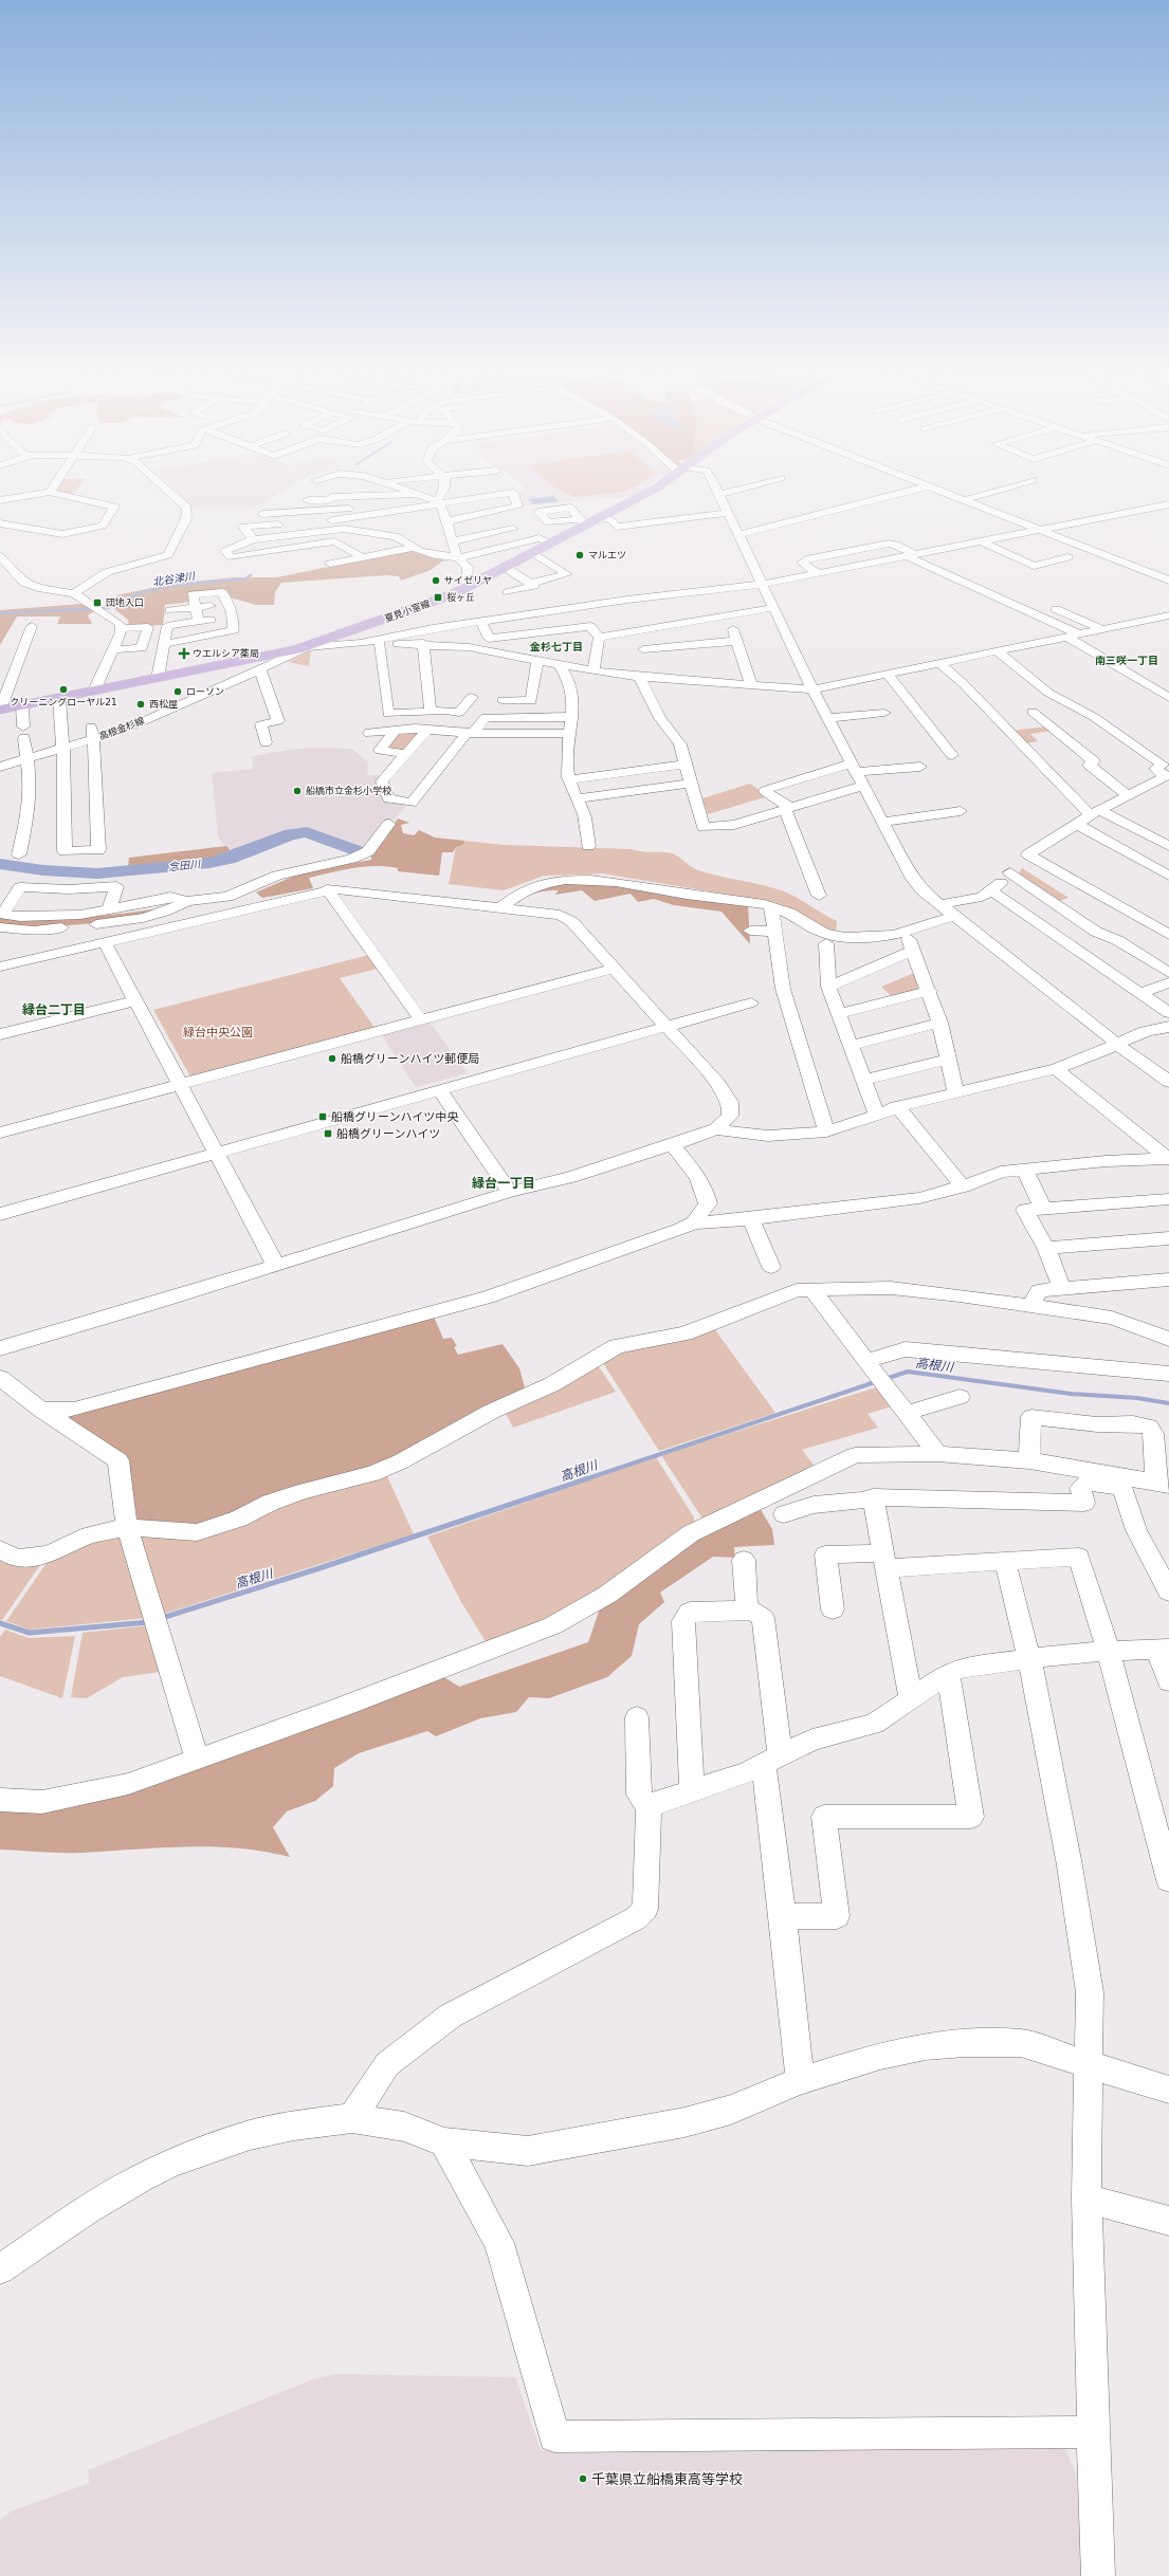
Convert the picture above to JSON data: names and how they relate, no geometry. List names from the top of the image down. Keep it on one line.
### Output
{"streets":{"main road":["夏見小室線"],"street":["高根金杉線"]},"crossings":[["夏見小室線","高根金杉線"]],"districts":["金杉七丁目","南三咲一丁目","緑台二丁目","緑台一丁目"],"water":["北谷津川","念田川","高根川"],"parks":["緑台中央公園"],"places":{"other":["マルエツ","サイゼリヤ","クリーニングローヤル21","ローソン","西松屋","船橋市立金杉小学校","船橋グリーンハイツ郵便局","千葉県立船橋東高等学校"],"transit":["桜ヶ丘","団地入口","船橋グリーンハイツ中央","船橋グリーンハイツ"],"health":["ウエルシア薬局"]}}
